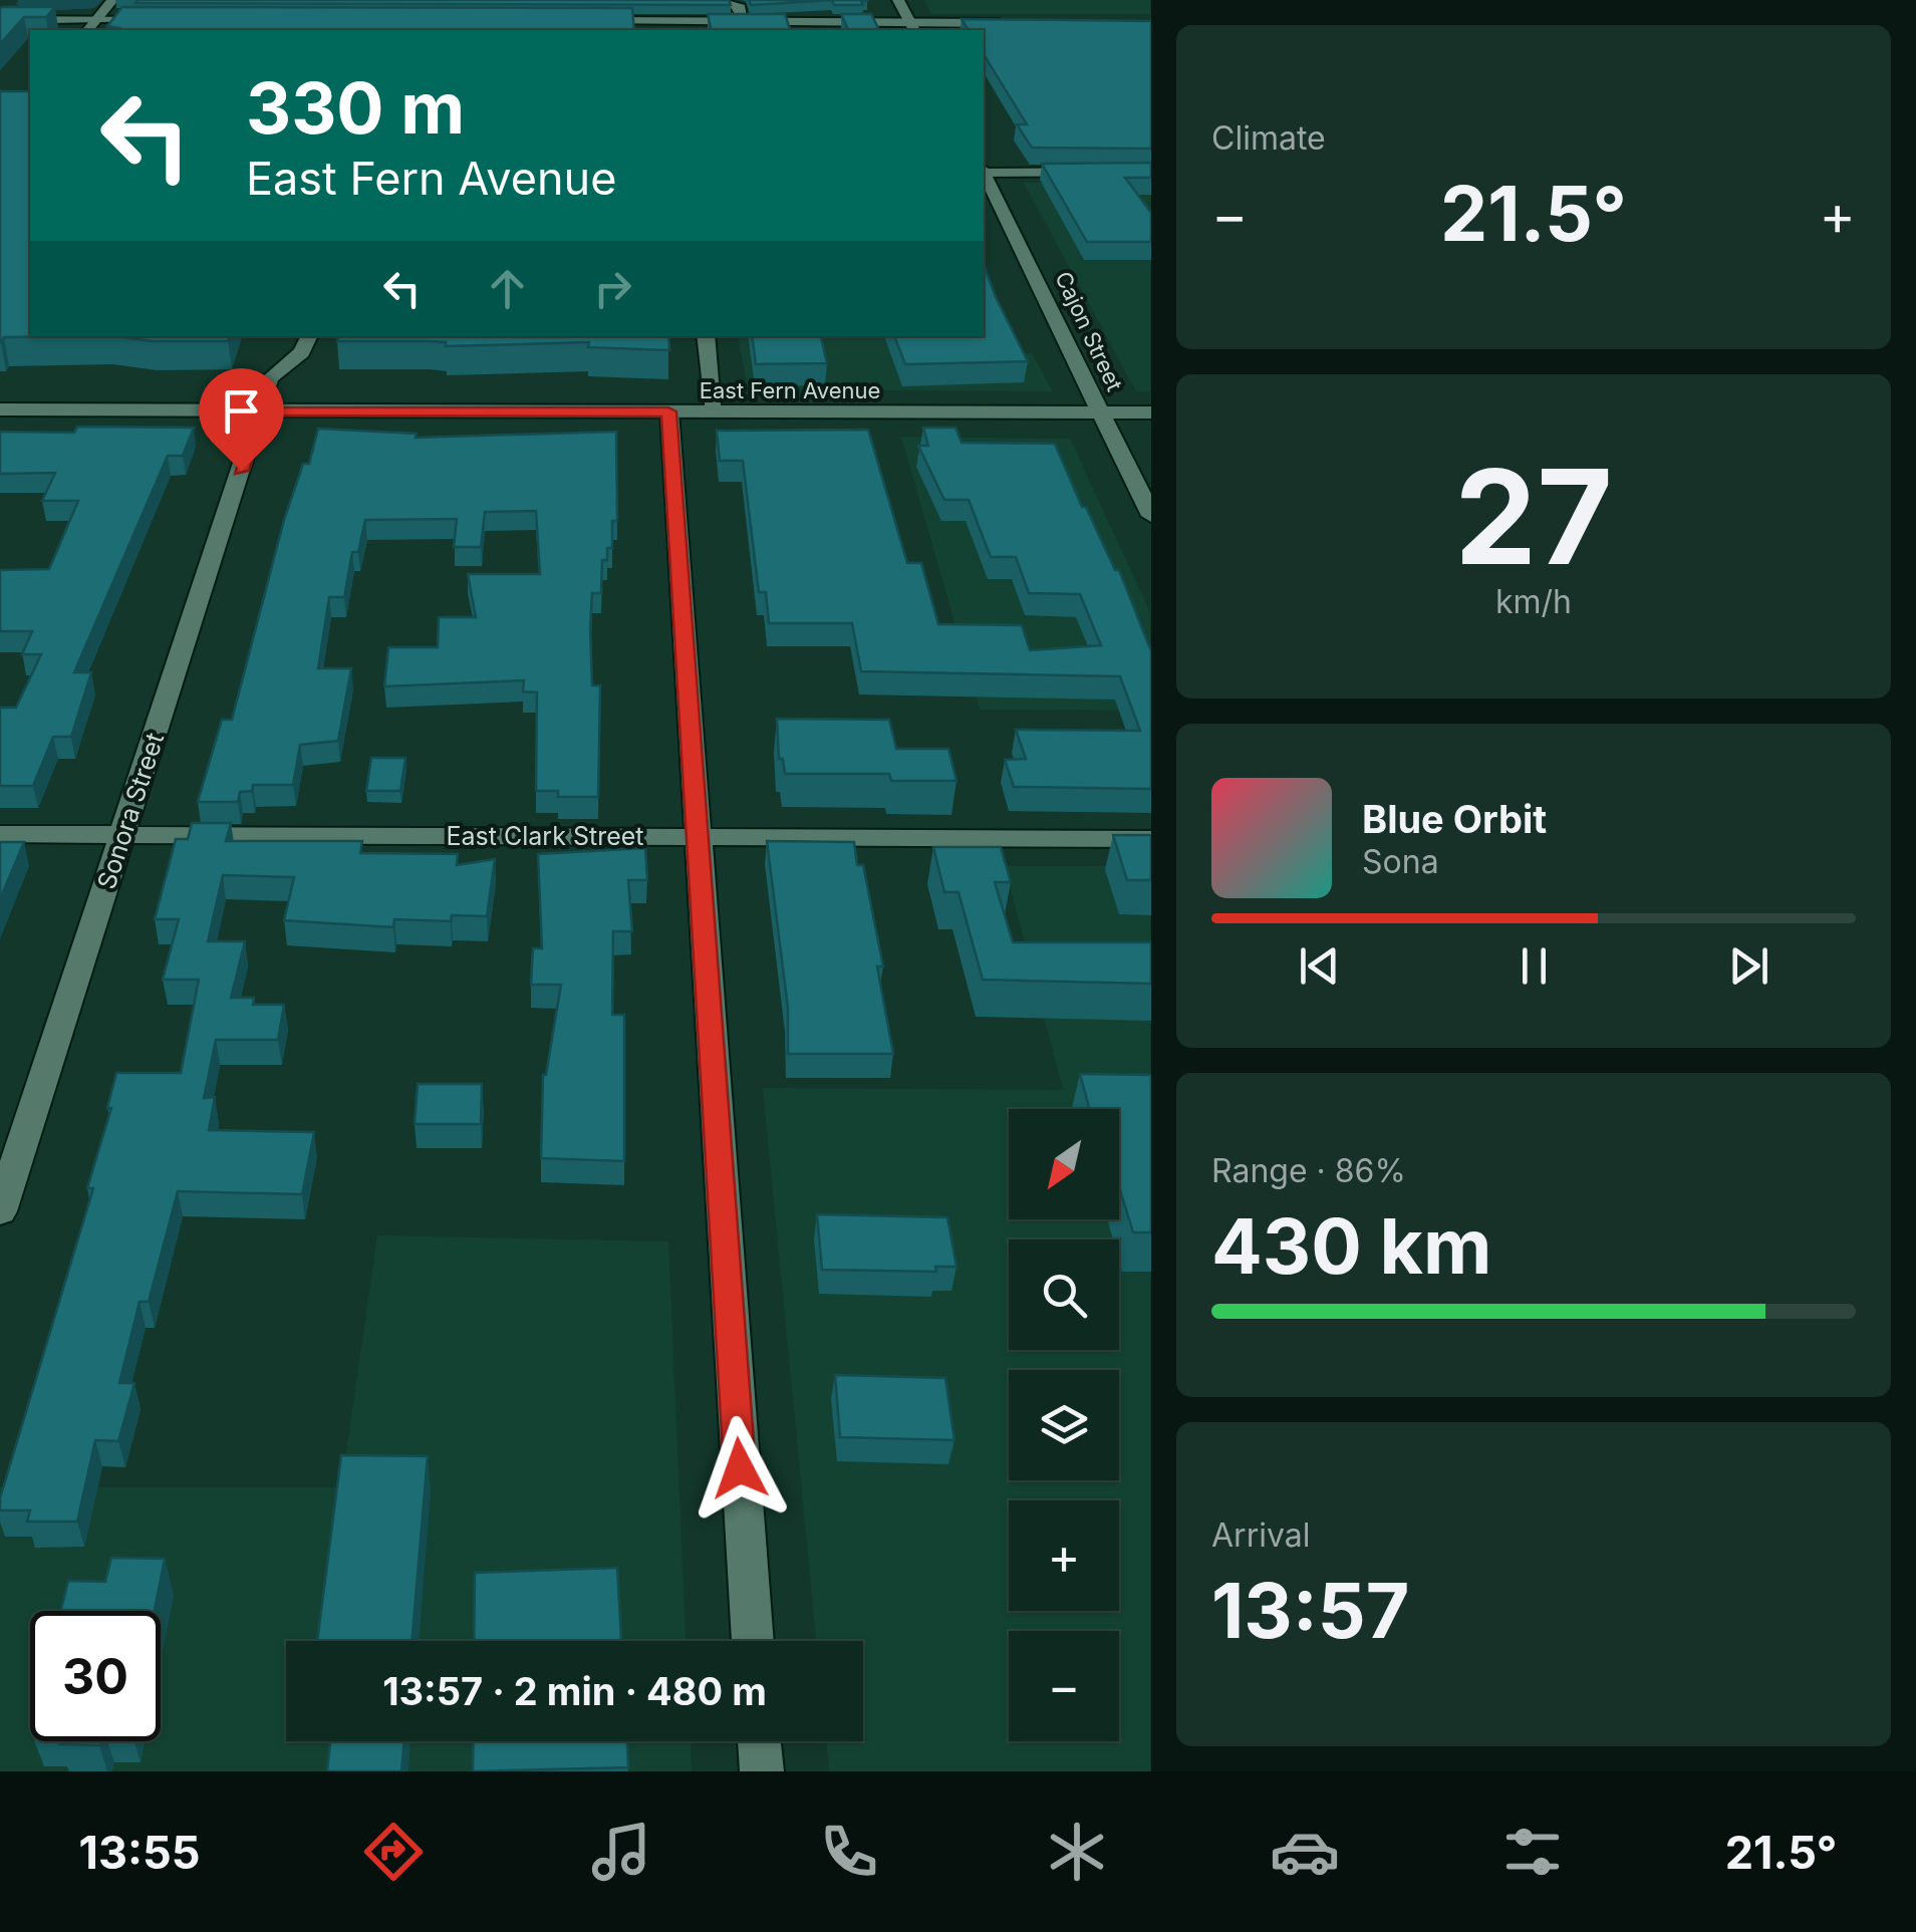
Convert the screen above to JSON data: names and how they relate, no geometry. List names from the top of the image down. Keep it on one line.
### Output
{"streets":{"street":["Cajon Street","East Fern Avenue","Sonora Street","East Clark Street"]},"crossings":[["Cajon Street","East Fern Avenue"],["East Fern Avenue","Sonora Street"],["Sonora Street","East Clark Street"]],"north":"bottom left","page":{"tile":["Climate",["27","km/h"],["Range · 86%","430 km"],["Arrival","13:57"]],"turn":["330 m","East Fern Avenue"],"heat":["−","21.5°","+"],"song":["Blue Orbit","Sona"],"map_buttons":["+","−"],"limit":"30","trip":"13:57 · 2 min · 480 m","tabs":["13:55","21.5°"]}}
